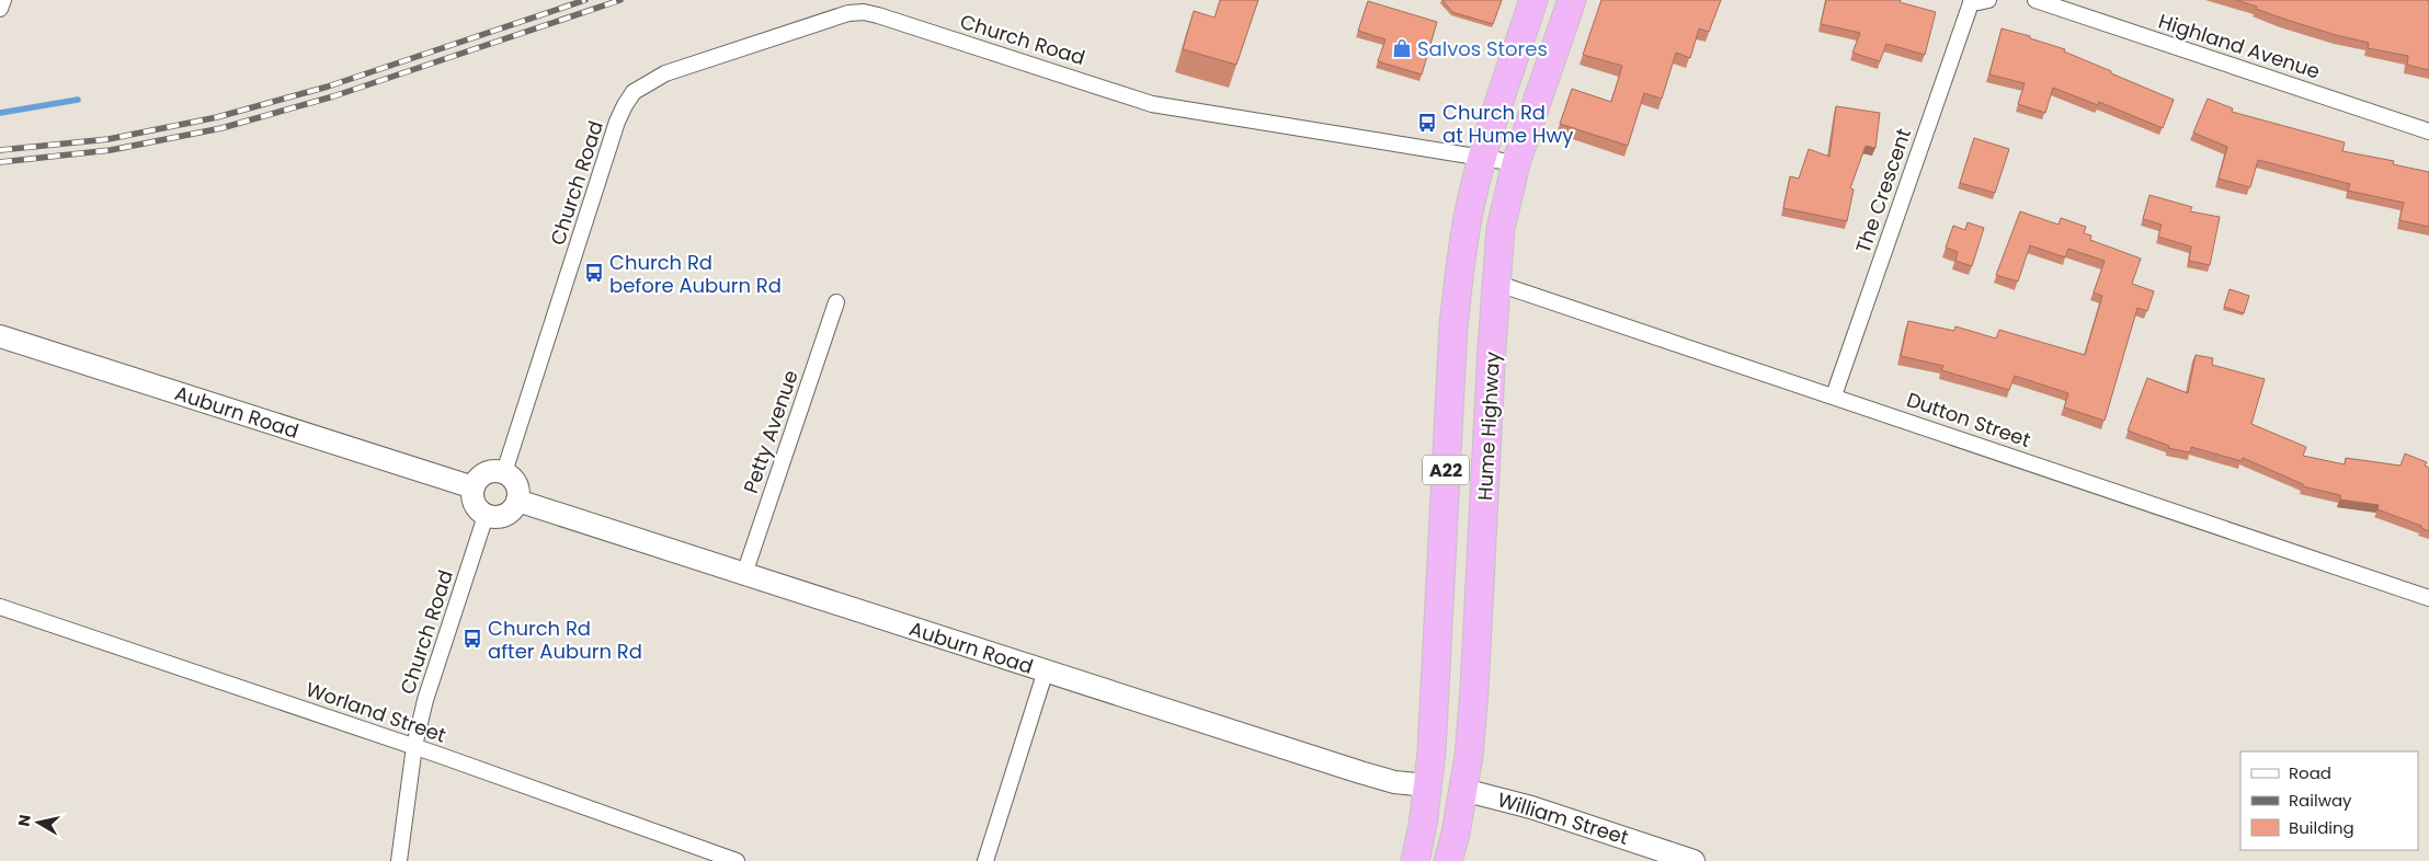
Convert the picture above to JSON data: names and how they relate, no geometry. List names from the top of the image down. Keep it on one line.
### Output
{"streets":{"highway":["Hume Highway","A22"],"main road":["Auburn Road","William Street"],"street":["Church Road","Highland Avenue","The Crescent","Dutton Street","Petty Avenue","Worland Street"]},"crossings":[["Church Road","Auburn Road"],["Church Road","Hume Highway"],["Church Road","Worland Street"],["The Crescent","Dutton Street"],["Auburn Road","Hume Highway"],["Auburn Road","Petty Avenue"],["Dutton Street","Hume Highway"],["Hume Highway","William Street"]],"places":{"shop":["Salvos Stores"],"bus stop":["Church Rd at Hume Hwy","Church Rd before Auburn Rd","Church Rd after Auburn Rd"]},"legend":["Road","Railway","Building"],"north":"left"}
